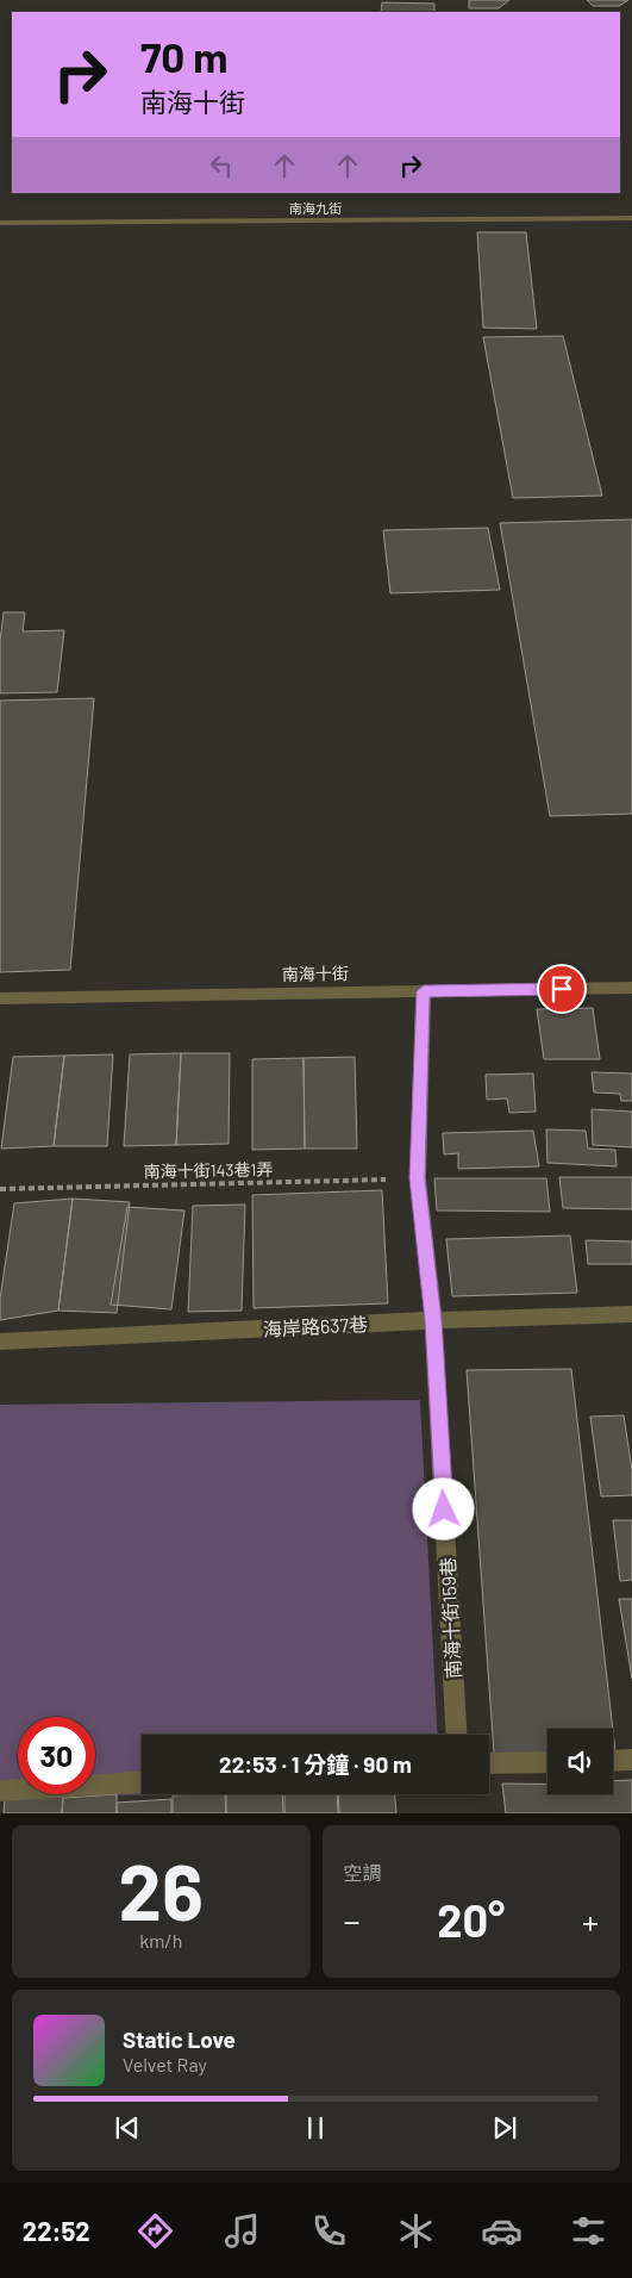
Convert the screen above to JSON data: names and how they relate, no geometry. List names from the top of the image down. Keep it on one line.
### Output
{"streets":{"street":["南海九街","南海十街","海岸路637巷","南海十街159巷"],"path":["南海十街143巷1弄"]},"crossings":[["南海十街","南海十街159巷"],["南海十街143巷1弄","南海十街159巷"],["海岸路637巷","南海十街159巷"]],"page":{"turn":["70 m","南海十街"],"limit":"30","trip":"22:53 · 1 分鐘 · 90 m","tile":[["26","km/h"],"空調"],"heat":["−","20°","+"],"song":["Static Love","Velvet Ray"],"tabs":"22:52"}}
